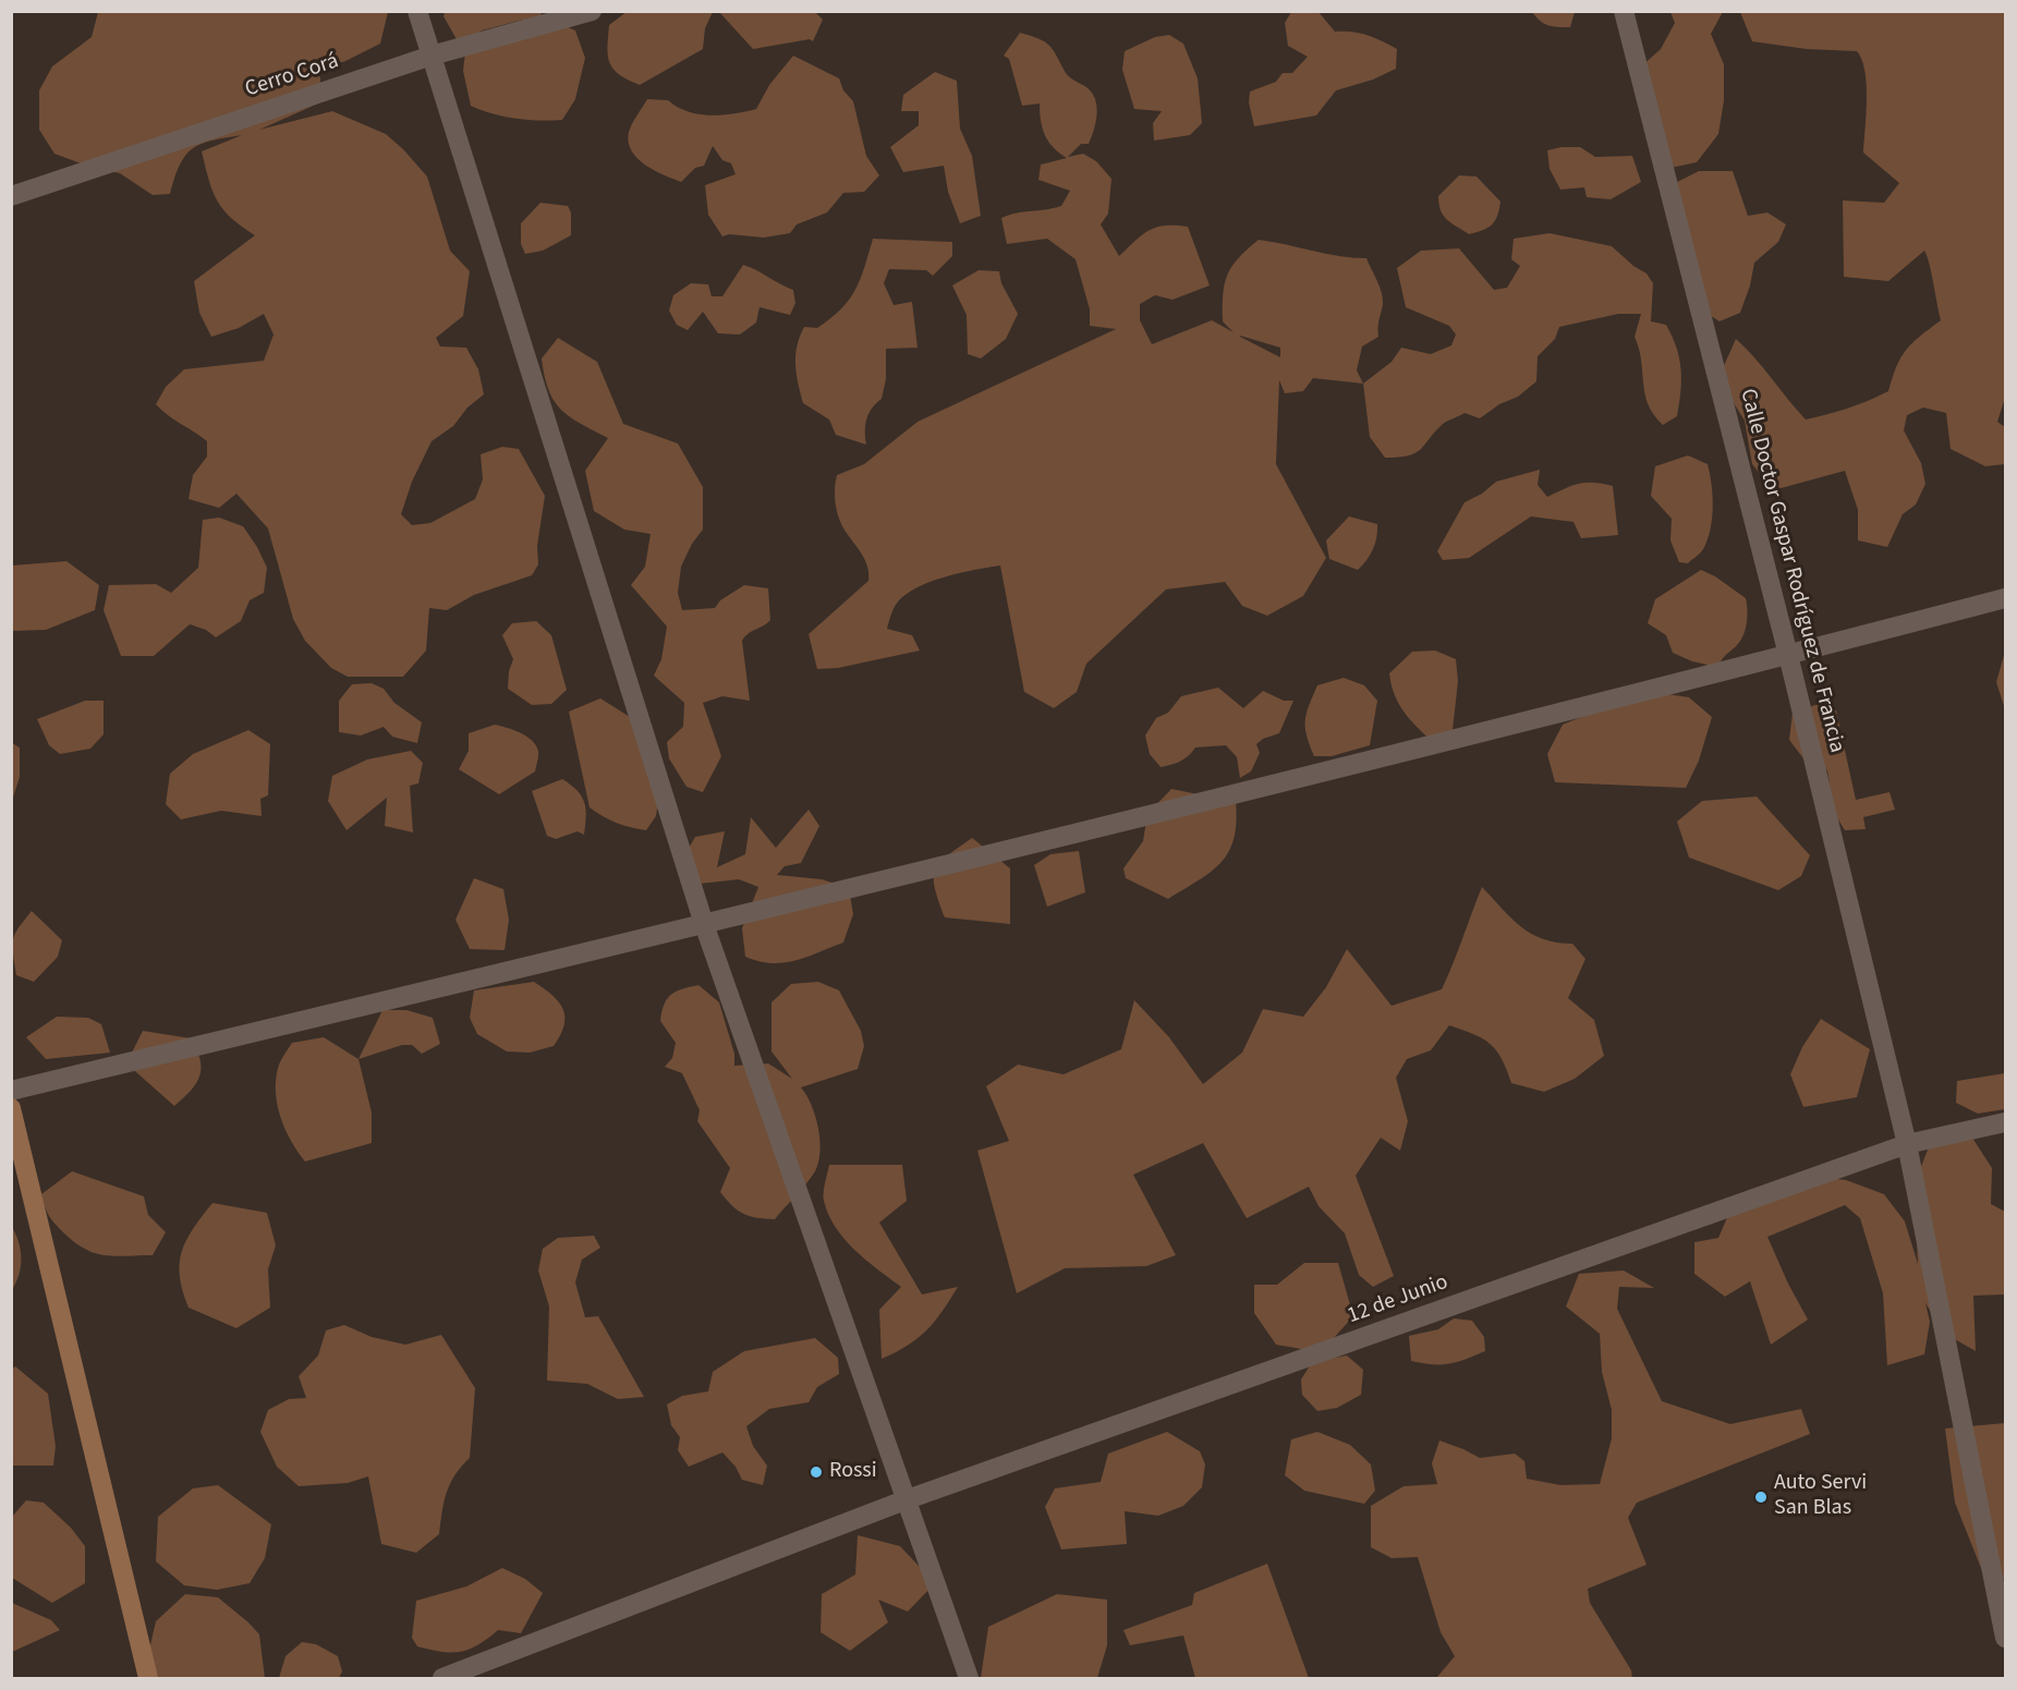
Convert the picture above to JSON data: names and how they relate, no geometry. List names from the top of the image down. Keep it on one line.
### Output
{"streets":{"street":["Cerro Corá","Calle Doctor Gaspar Rodríguez de Francia","12 de Junio"]},"crossings":[["Calle Doctor Gaspar Rodríguez de Francia","12 de Junio"]],"places":["Rossi","Auto Servi San Blas"]}
